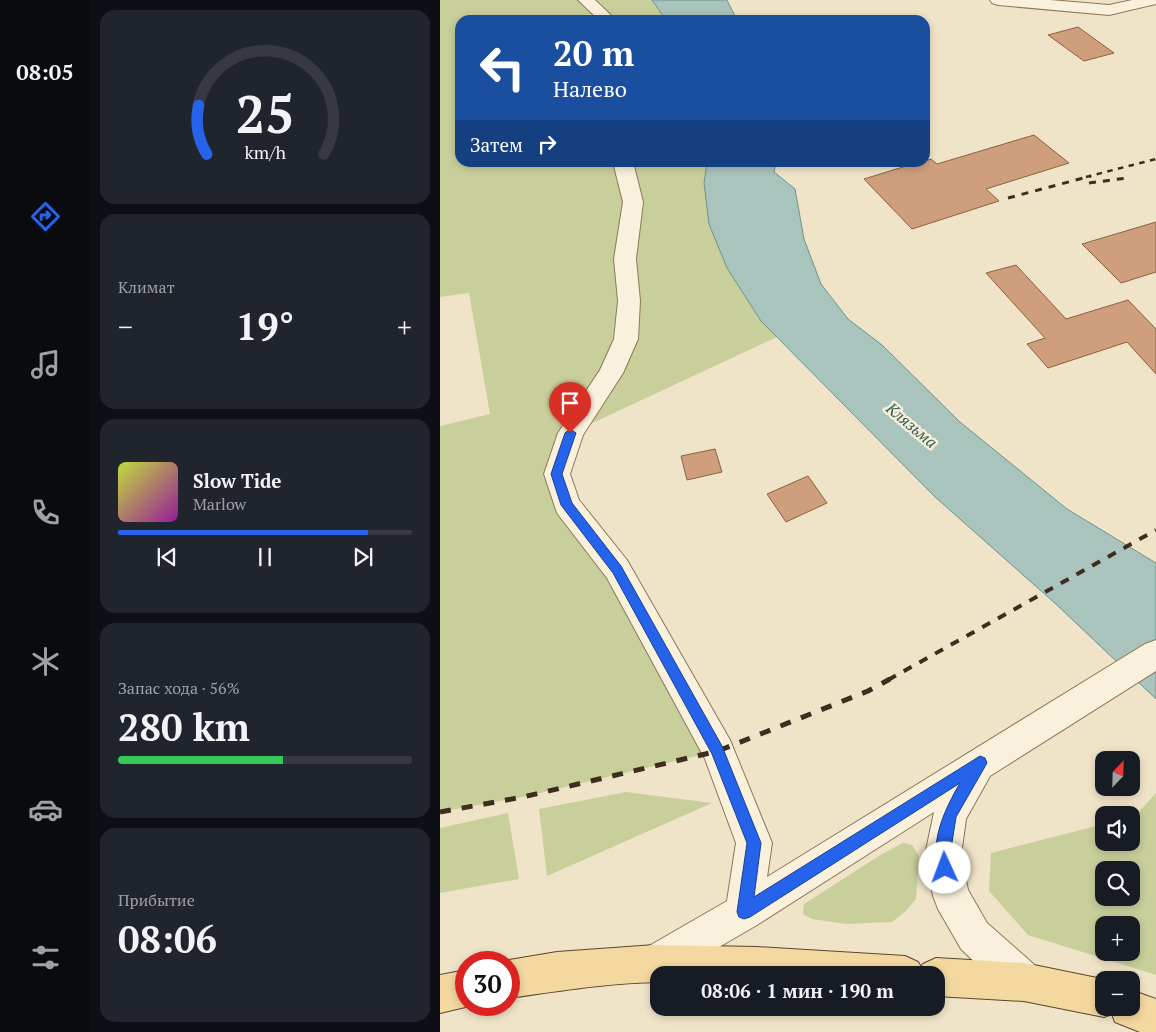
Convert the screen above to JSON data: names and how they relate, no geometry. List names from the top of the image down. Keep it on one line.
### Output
{"water":["Клязьма"],"north":"top right","page":{"tabs":"08:05","turn":["20 m","Налево"],"then":"Затем","tile":["Климат",["Запас хода · 56%","280 km"],["Прибытие","08:06"]],"heat":["−","19°","+"],"song":["Slow Tide","Marlow"],"map_buttons":["+","−"],"limit":"30","trip":"08:06 · 1 мин · 190 m","gauge":["25","km/h"]}}
